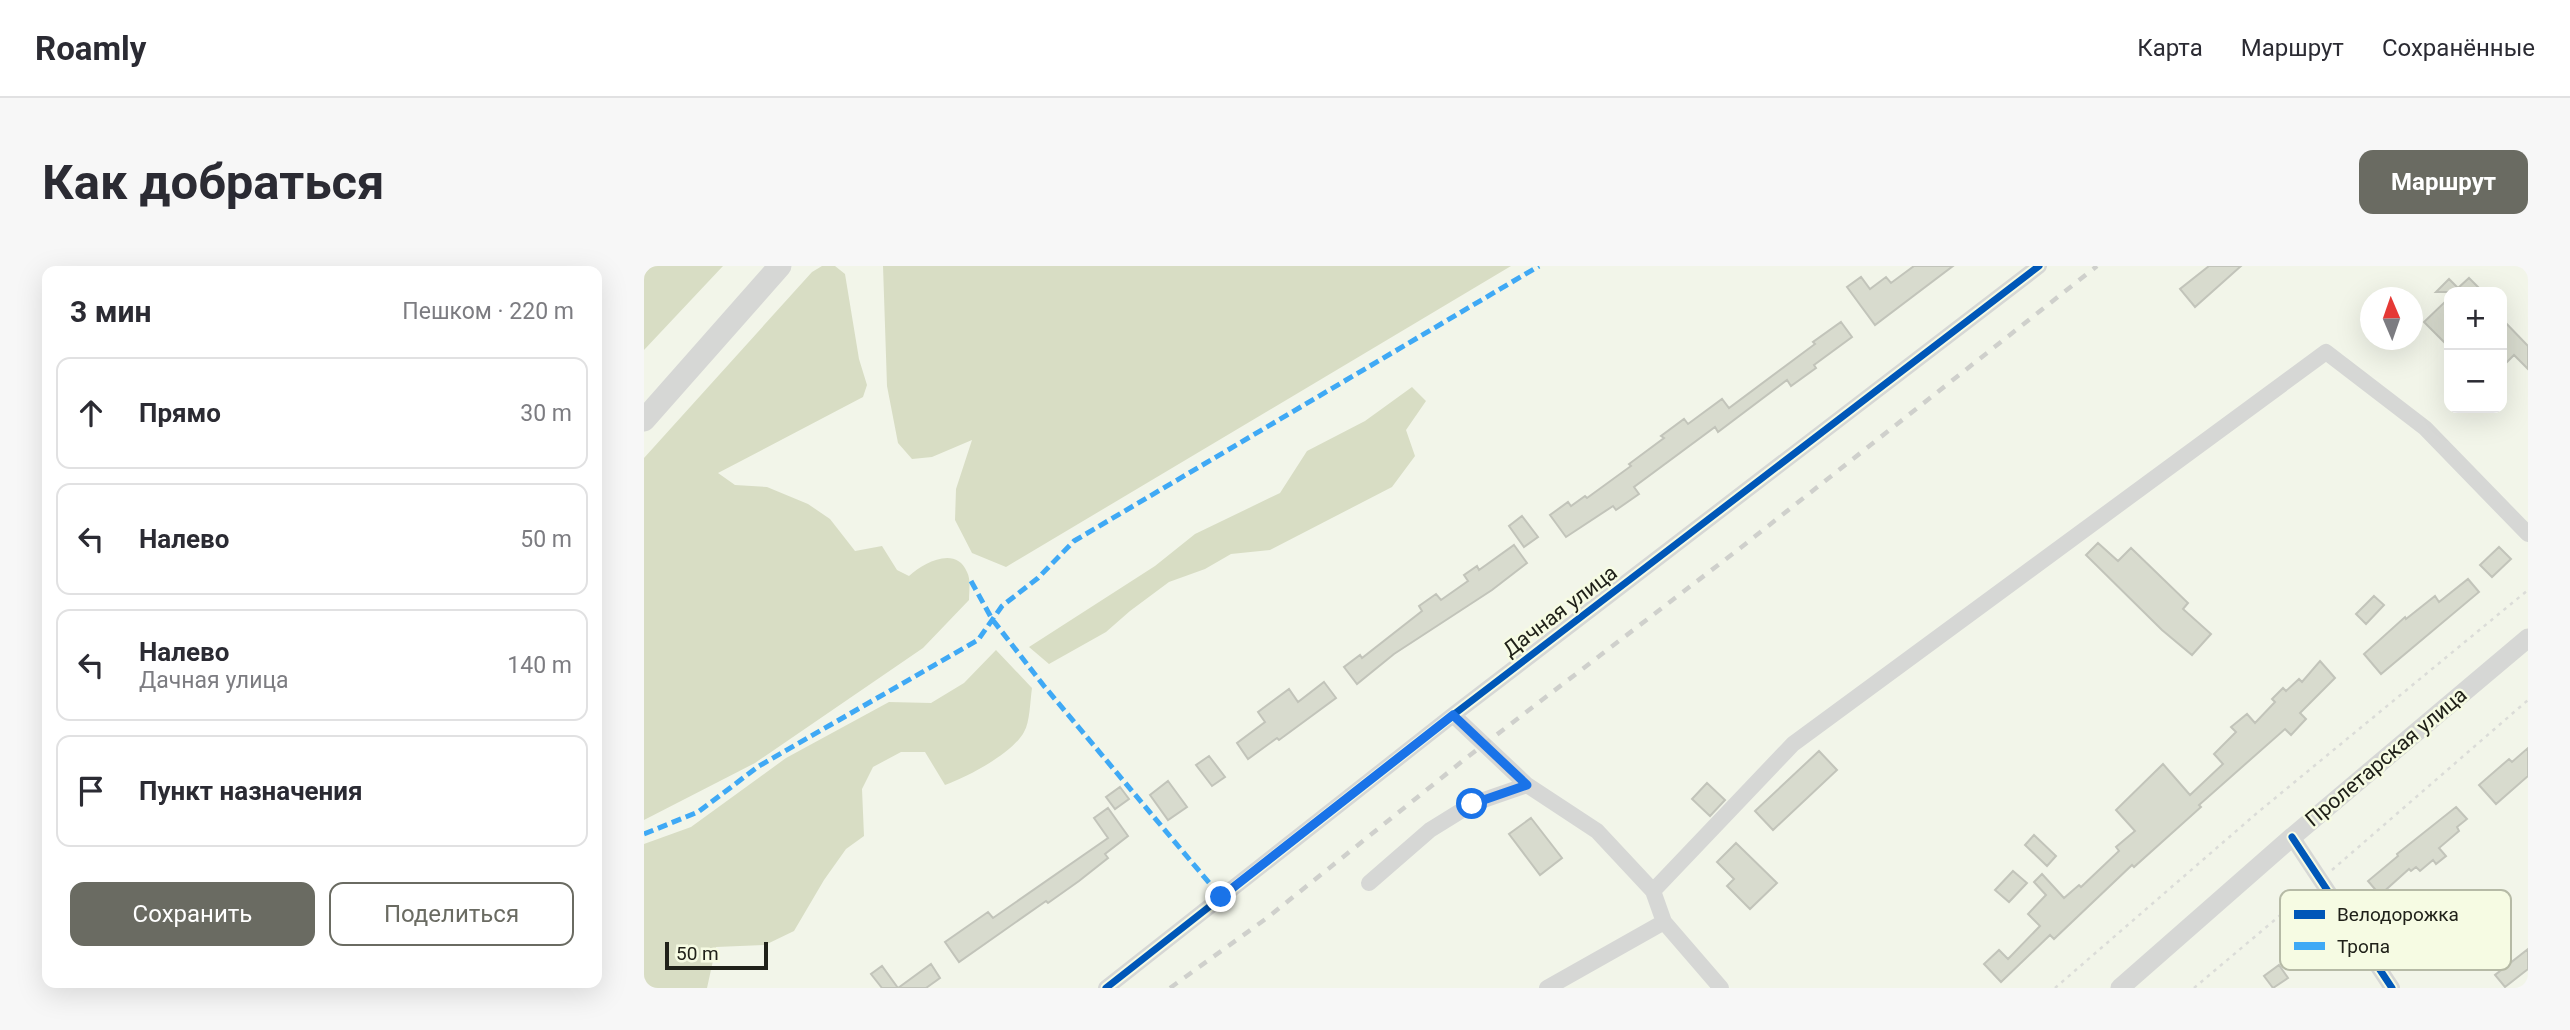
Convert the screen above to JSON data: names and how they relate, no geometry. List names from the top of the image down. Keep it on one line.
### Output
{"streets":{"main road":["Пролетарская улица"],"street":["Дачная улица"]},"legend":["Велодорожка","Тропа"],"scale_bar":"50 m","north":"top","page":{"header":"Roamly","nav":["Карта","Маршрут","Сохранённые"],"buttons":["Маршрут",["Сохранить","Поделиться"]],"title":"Как добраться","heading":["3 мин","Пешком · 220 m"],"map_buttons":["+","−"],"list":[["Прямо","30 m"],["Налево","50 m"],["Налево","Дачная улица","140 m"],"Пункт назначения"],"scale":"50 m"}}
